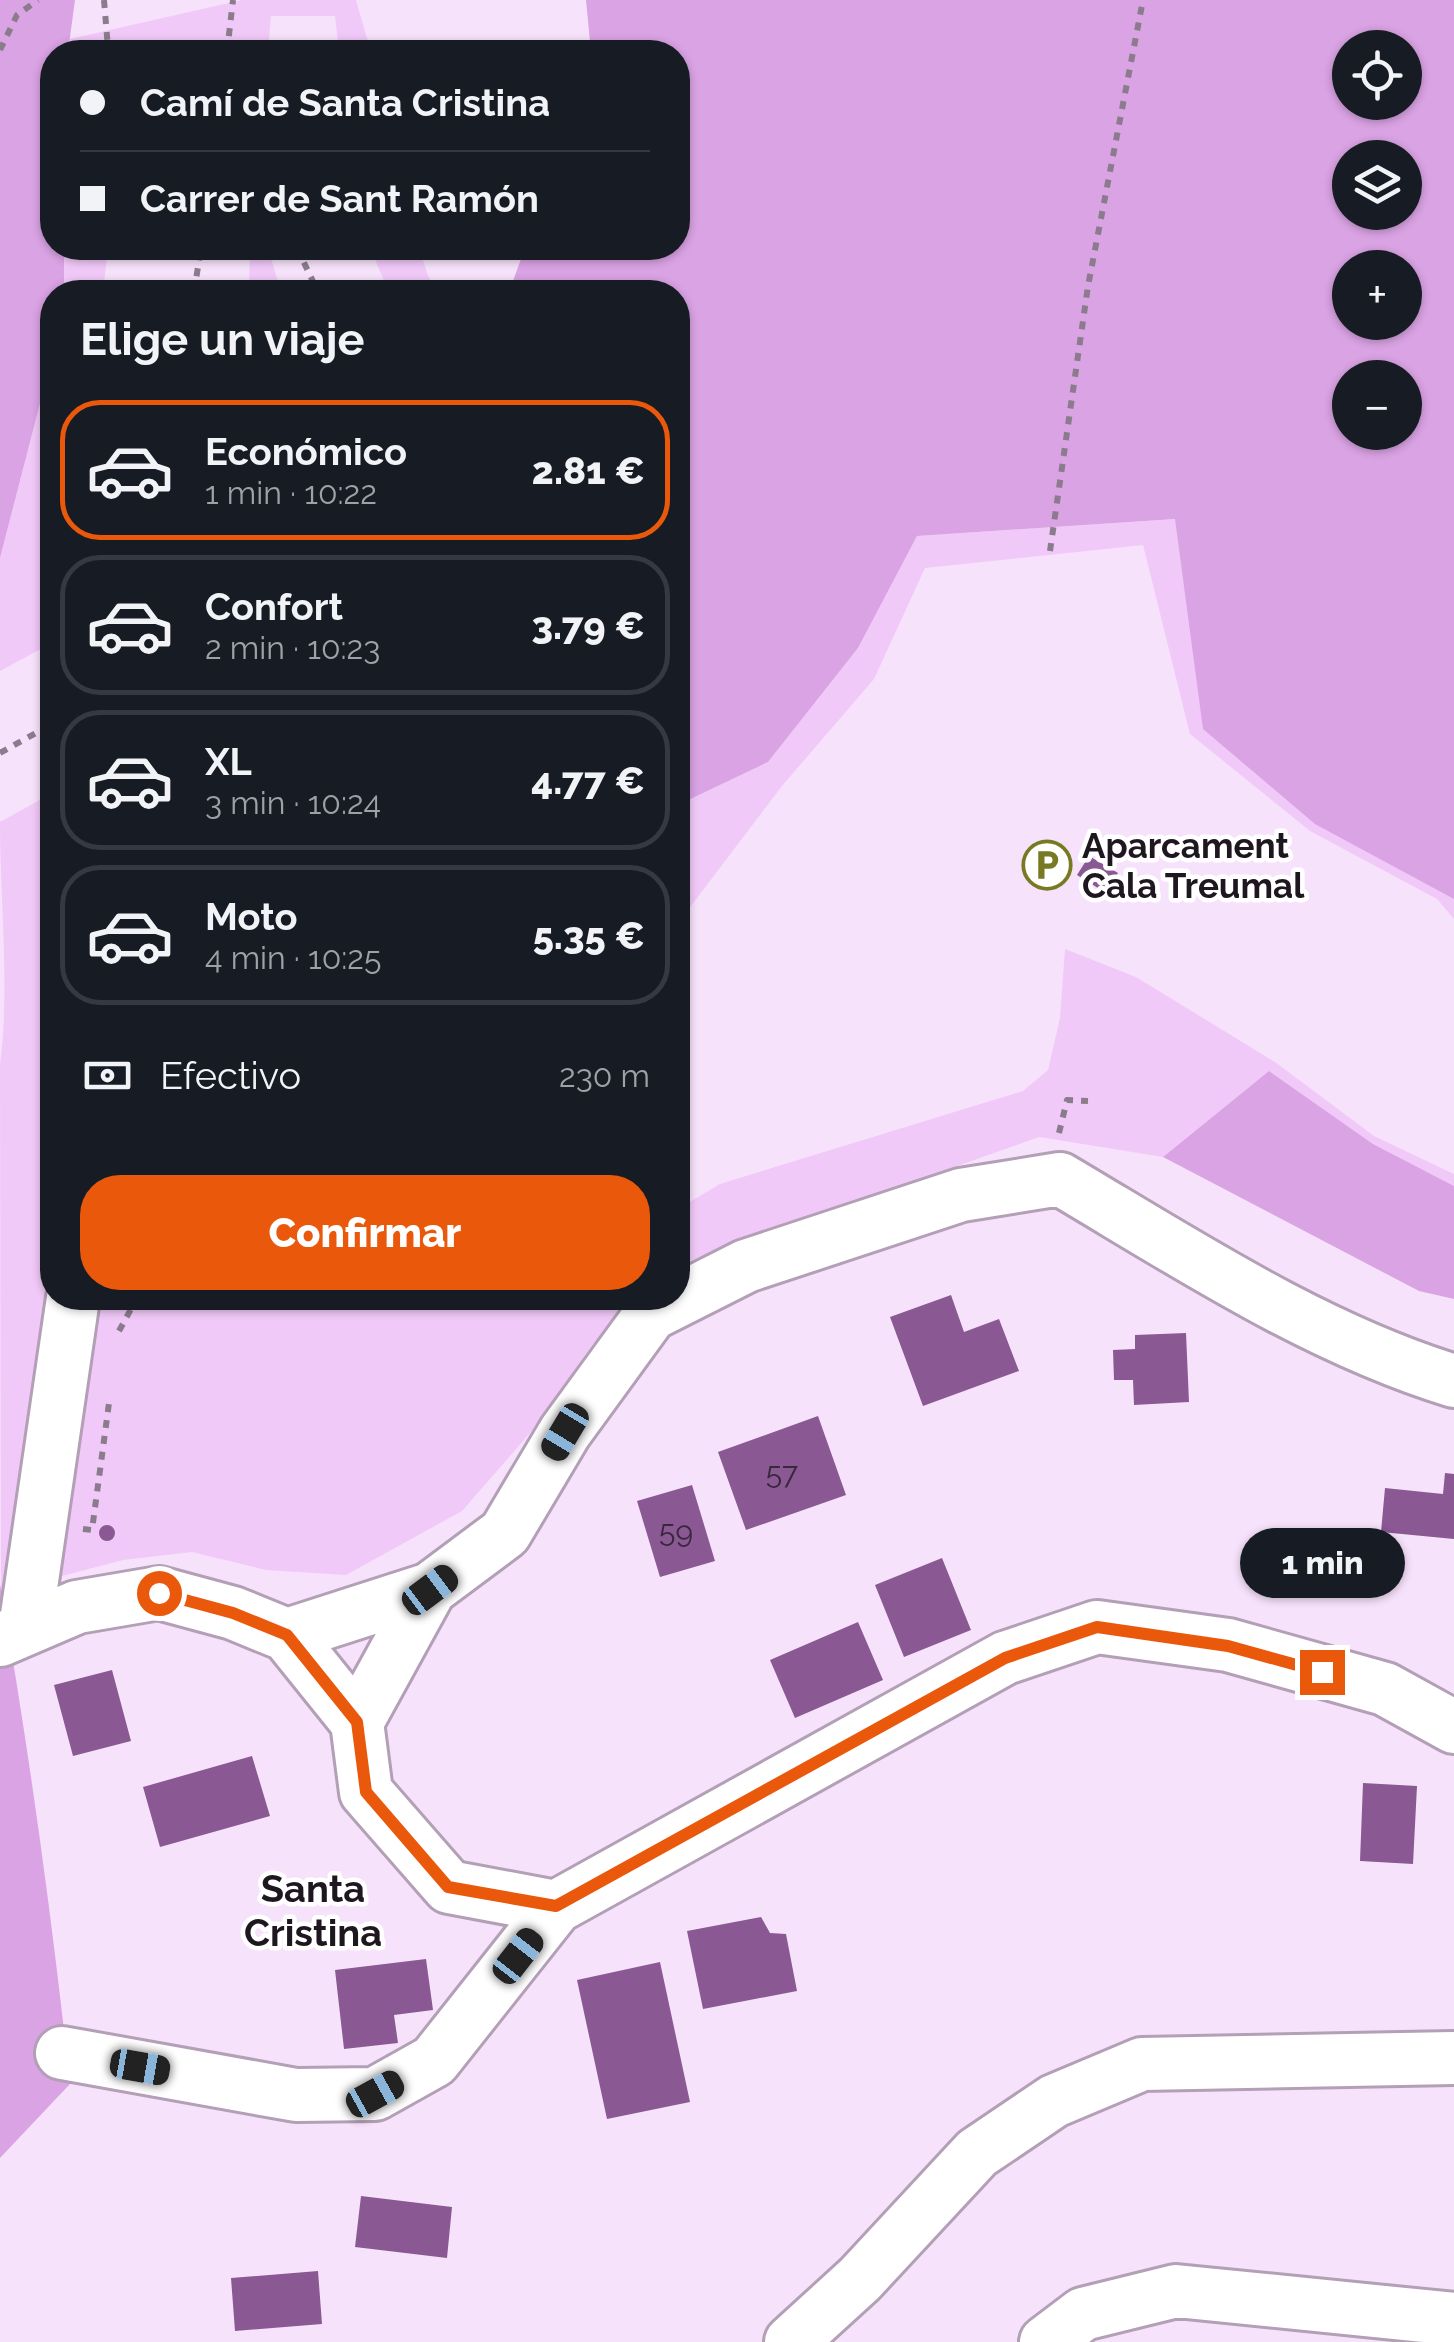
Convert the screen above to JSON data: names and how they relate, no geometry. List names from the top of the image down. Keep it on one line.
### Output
{"districts":["Santa Cristina"],"places":{"parking":["Aparcament Cala Treumal"]},"house_numbers":["57","59"],"page":{"map_buttons":["+","−"],"banner":["Camí de Santa Cristina","Carrer de Sant Ramón"],"heading":"Elige un viaje","list":[{"name":"Económico","note":"1 min · 10:22","value":"2.81 €"},{"name":"Confort","note":"2 min · 10:23","value":"3.79 €"},{"name":"XL","note":"3 min · 10:24","value":"4.77 €"},{"name":"Moto","note":"4 min · 10:25","value":"5.35 €"}],"pay":["Efectivo","230 m"],"buttons":"Confirmar","bubble":"1 min"}}
